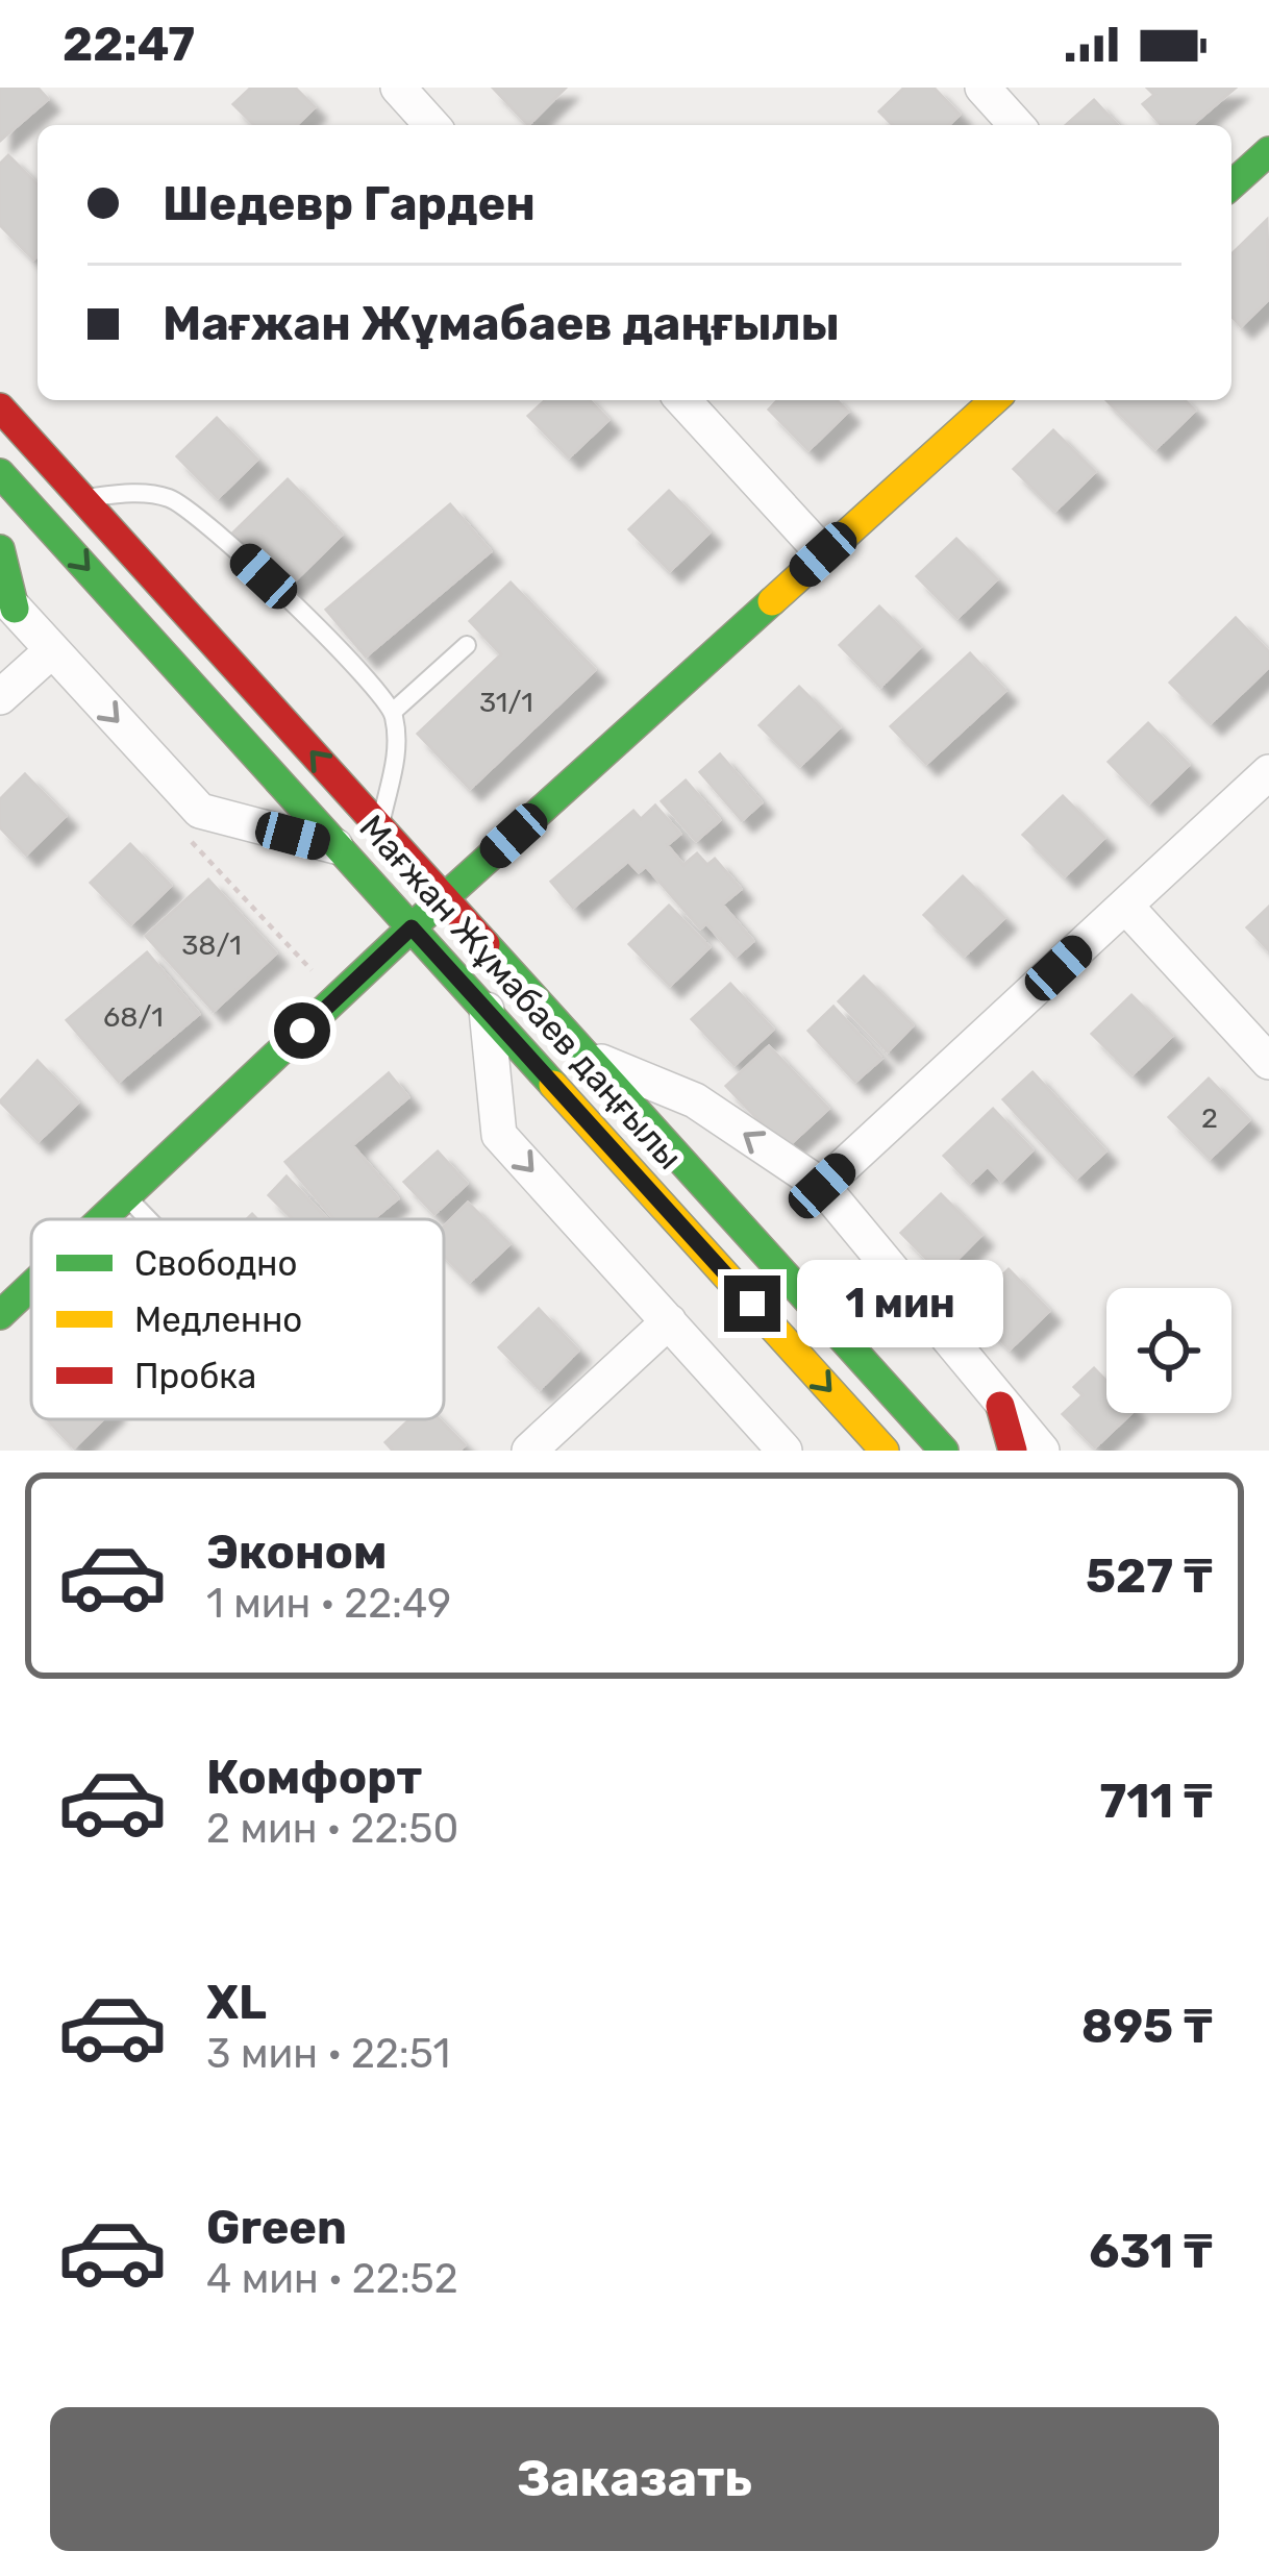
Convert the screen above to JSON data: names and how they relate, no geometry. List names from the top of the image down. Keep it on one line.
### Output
{"streets":{"main road":["Мағжан Жұмабаев даңғылы"]},"house_numbers":["31/1","38/1","68/1","2"],"legend":["Свободно","Медленно","Пробка"],"page":{"status":"22:47","banner":["Шедевр Гарден","Мағжан Жұмабаев даңғылы"],"bubble":"1 мин","list":[{"name":"Эконом","note":"1 мин · 22:49","value":"527 ₸"},{"name":"Комфорт","note":"2 мин · 22:50","value":"711 ₸"},{"name":"XL","note":"3 мин · 22:51","value":"895 ₸"},{"name":"Green","note":"4 мин · 22:52","value":"631 ₸"}],"buttons":"Заказать"}}
